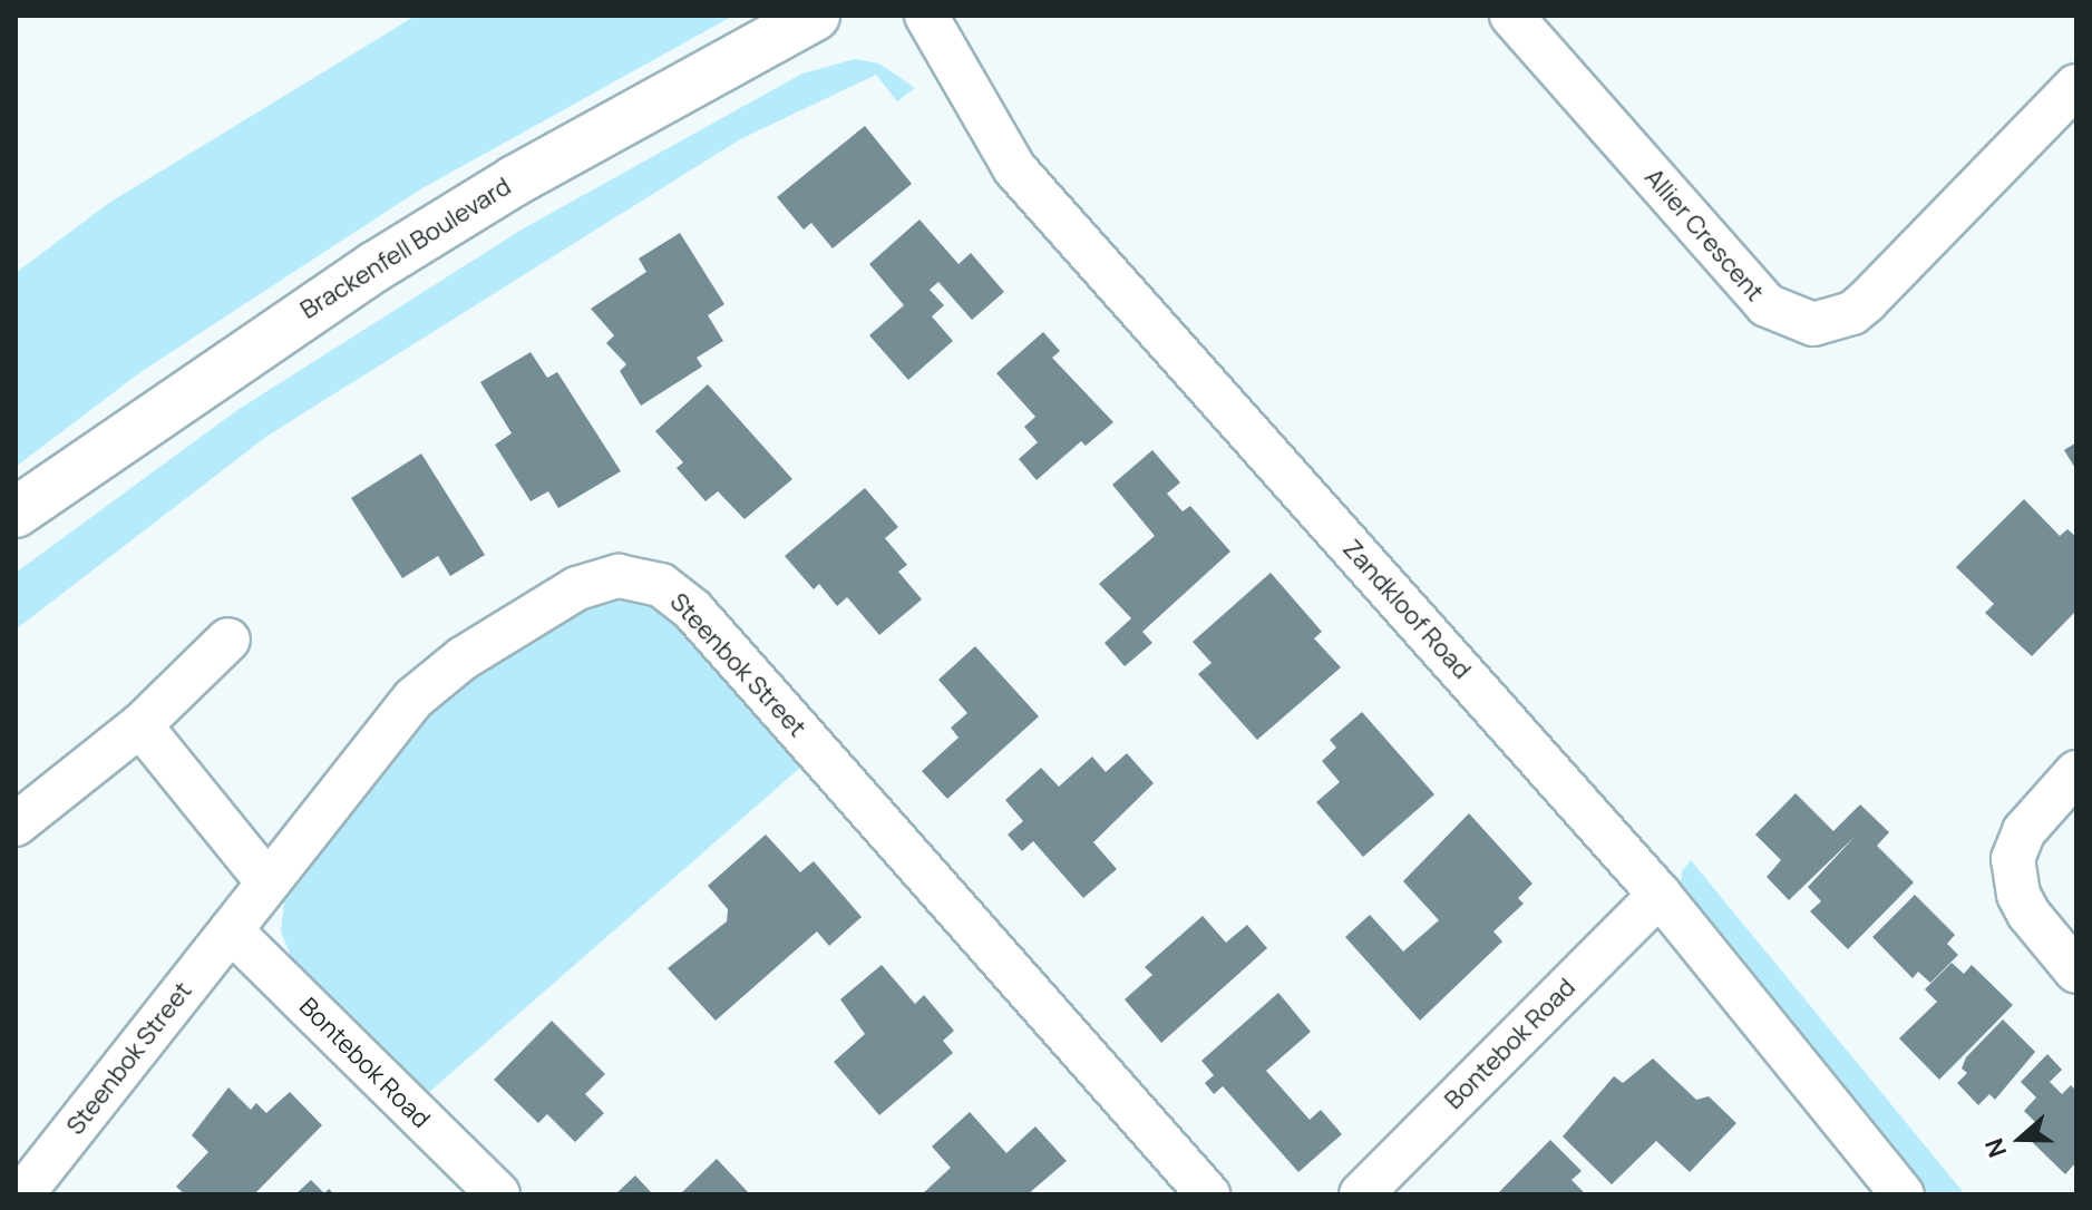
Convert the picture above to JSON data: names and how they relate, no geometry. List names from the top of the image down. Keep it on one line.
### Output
{"streets":{"street":["Allier Crescent","Brackenfell Boulevard","Zandkloof Road","Steenbok Street","Bontebok Road"]},"crossings":[["Zandkloof Road","Bontebok Road"],["Steenbok Street","Bontebok Road"]],"north":"left"}
